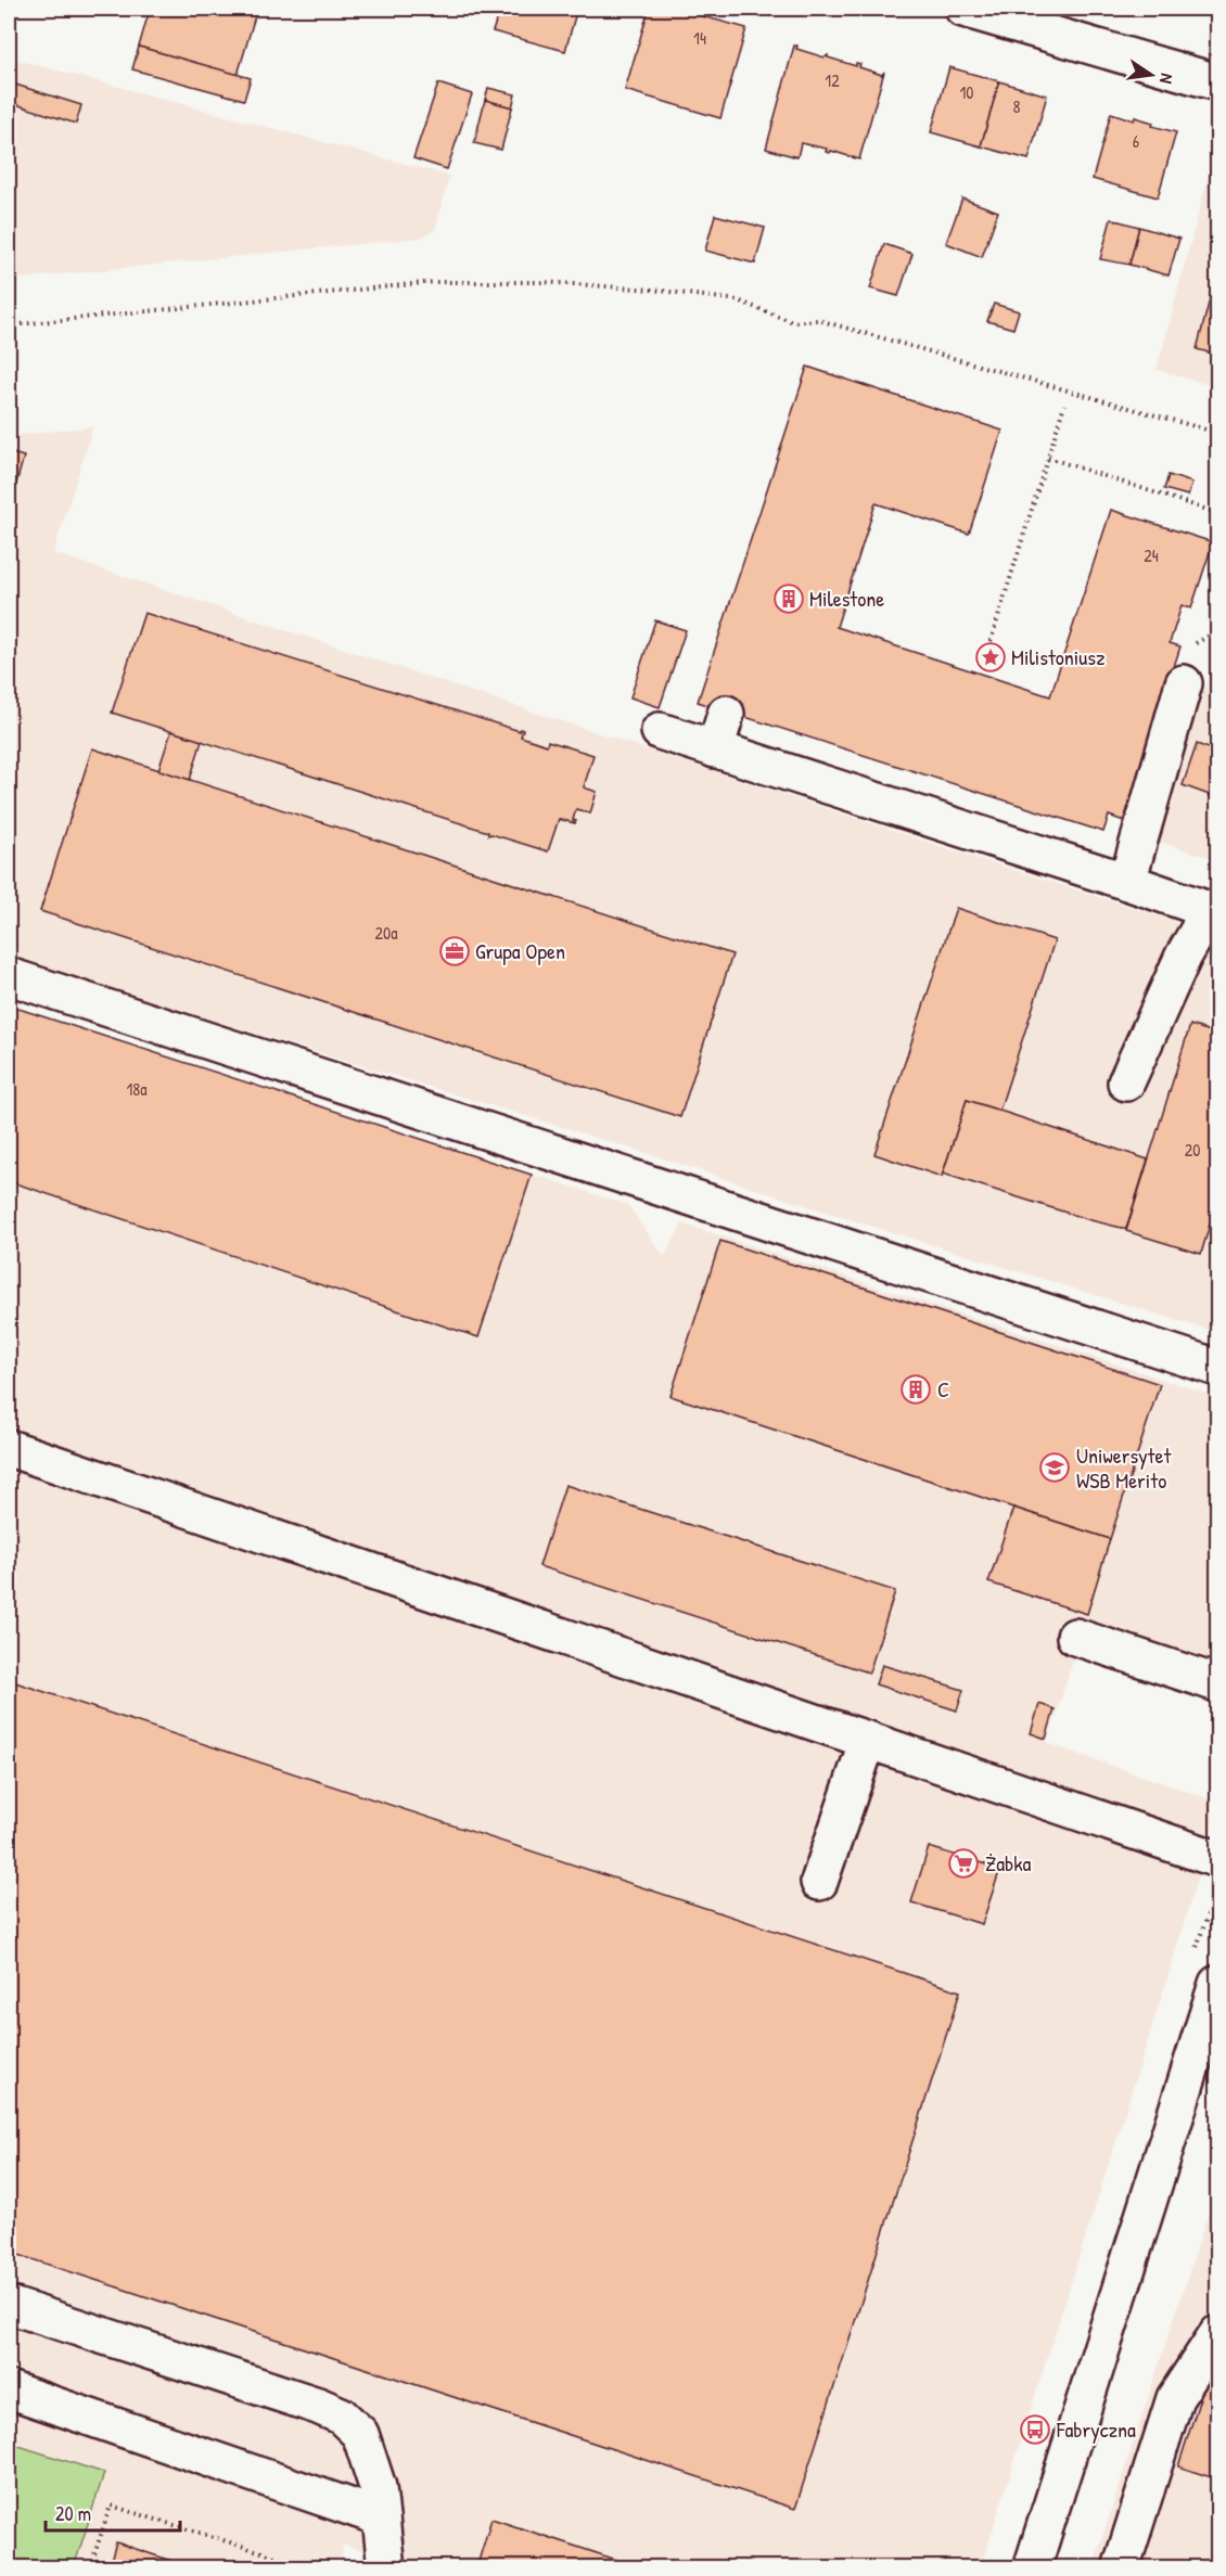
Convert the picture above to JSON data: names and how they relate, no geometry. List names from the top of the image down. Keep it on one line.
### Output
{"places":{"building":["Milestone","C"],"place":["Milistoniusz"],"office":["Grupa Open"],"school or university":["Uniwersytet WSB Merito"],"supermarket":["Żabka"],"bus stop":["Fabryczna"]},"house_numbers":["14","12","10","8","6","24","20a","18a","20"],"scale_bar":"20 m","north":"right"}
